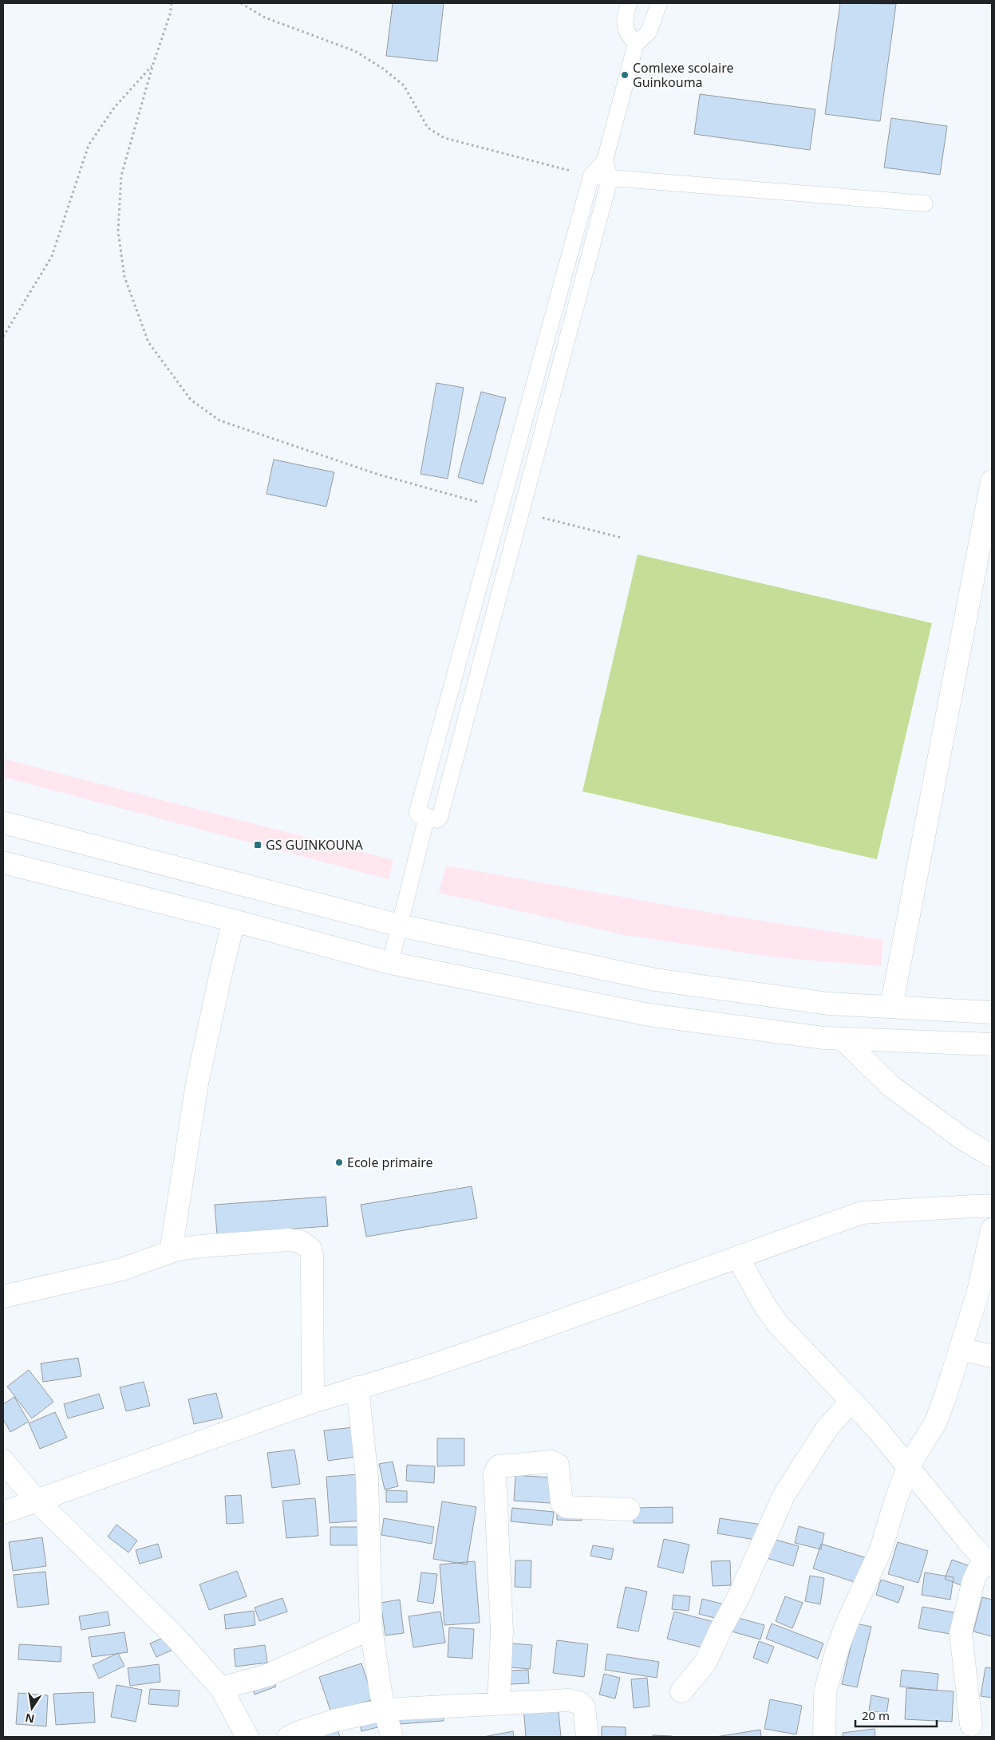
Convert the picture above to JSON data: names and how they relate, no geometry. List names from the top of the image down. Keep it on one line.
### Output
{"places":{"other":["Comlexe scolaire Guinkouma","Ecole primaire"],"transit":["GS GUINKOUNA"]},"scale_bar":"20 m","north":"bottom"}
